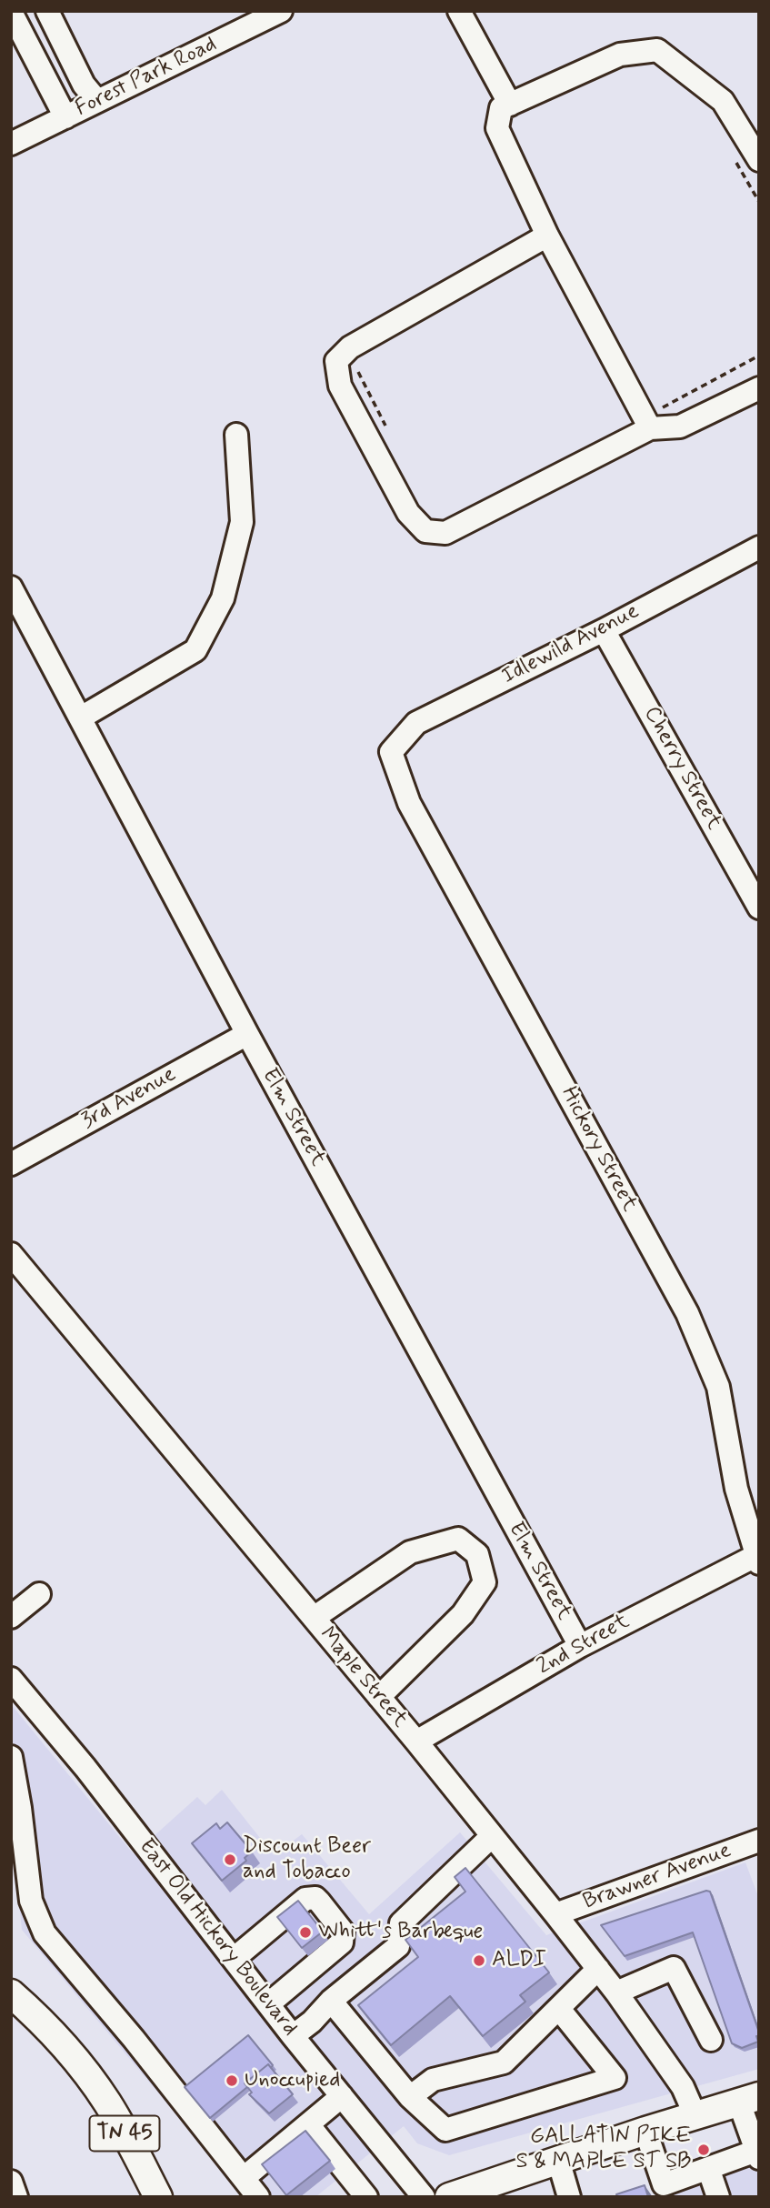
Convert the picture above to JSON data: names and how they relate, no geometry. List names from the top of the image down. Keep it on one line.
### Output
{"streets":{"main road":["TN 45"],"street":["Forest Park Road","Idlewild Avenue","Cherry Street","3rd Avenue","Elm Street","Hickory Street","2nd Street","Maple Street","Brawner Avenue","East Old Hickory Boulevard"]},"crossings":[["Idlewild Avenue","Cherry Street"],["Idlewild Avenue","Hickory Street"],["3rd Avenue","Elm Street"],["Elm Street","2nd Street"],["Hickory Street","2nd Street"],["2nd Street","Maple Street"],["Maple Street","Brawner Avenue"]],"places":["Discount Beer and Tobacco","Whitt's Barbeque","ALDI","Unoccupied","GALLATIN PIKE S & MAPLE ST SB"]}
